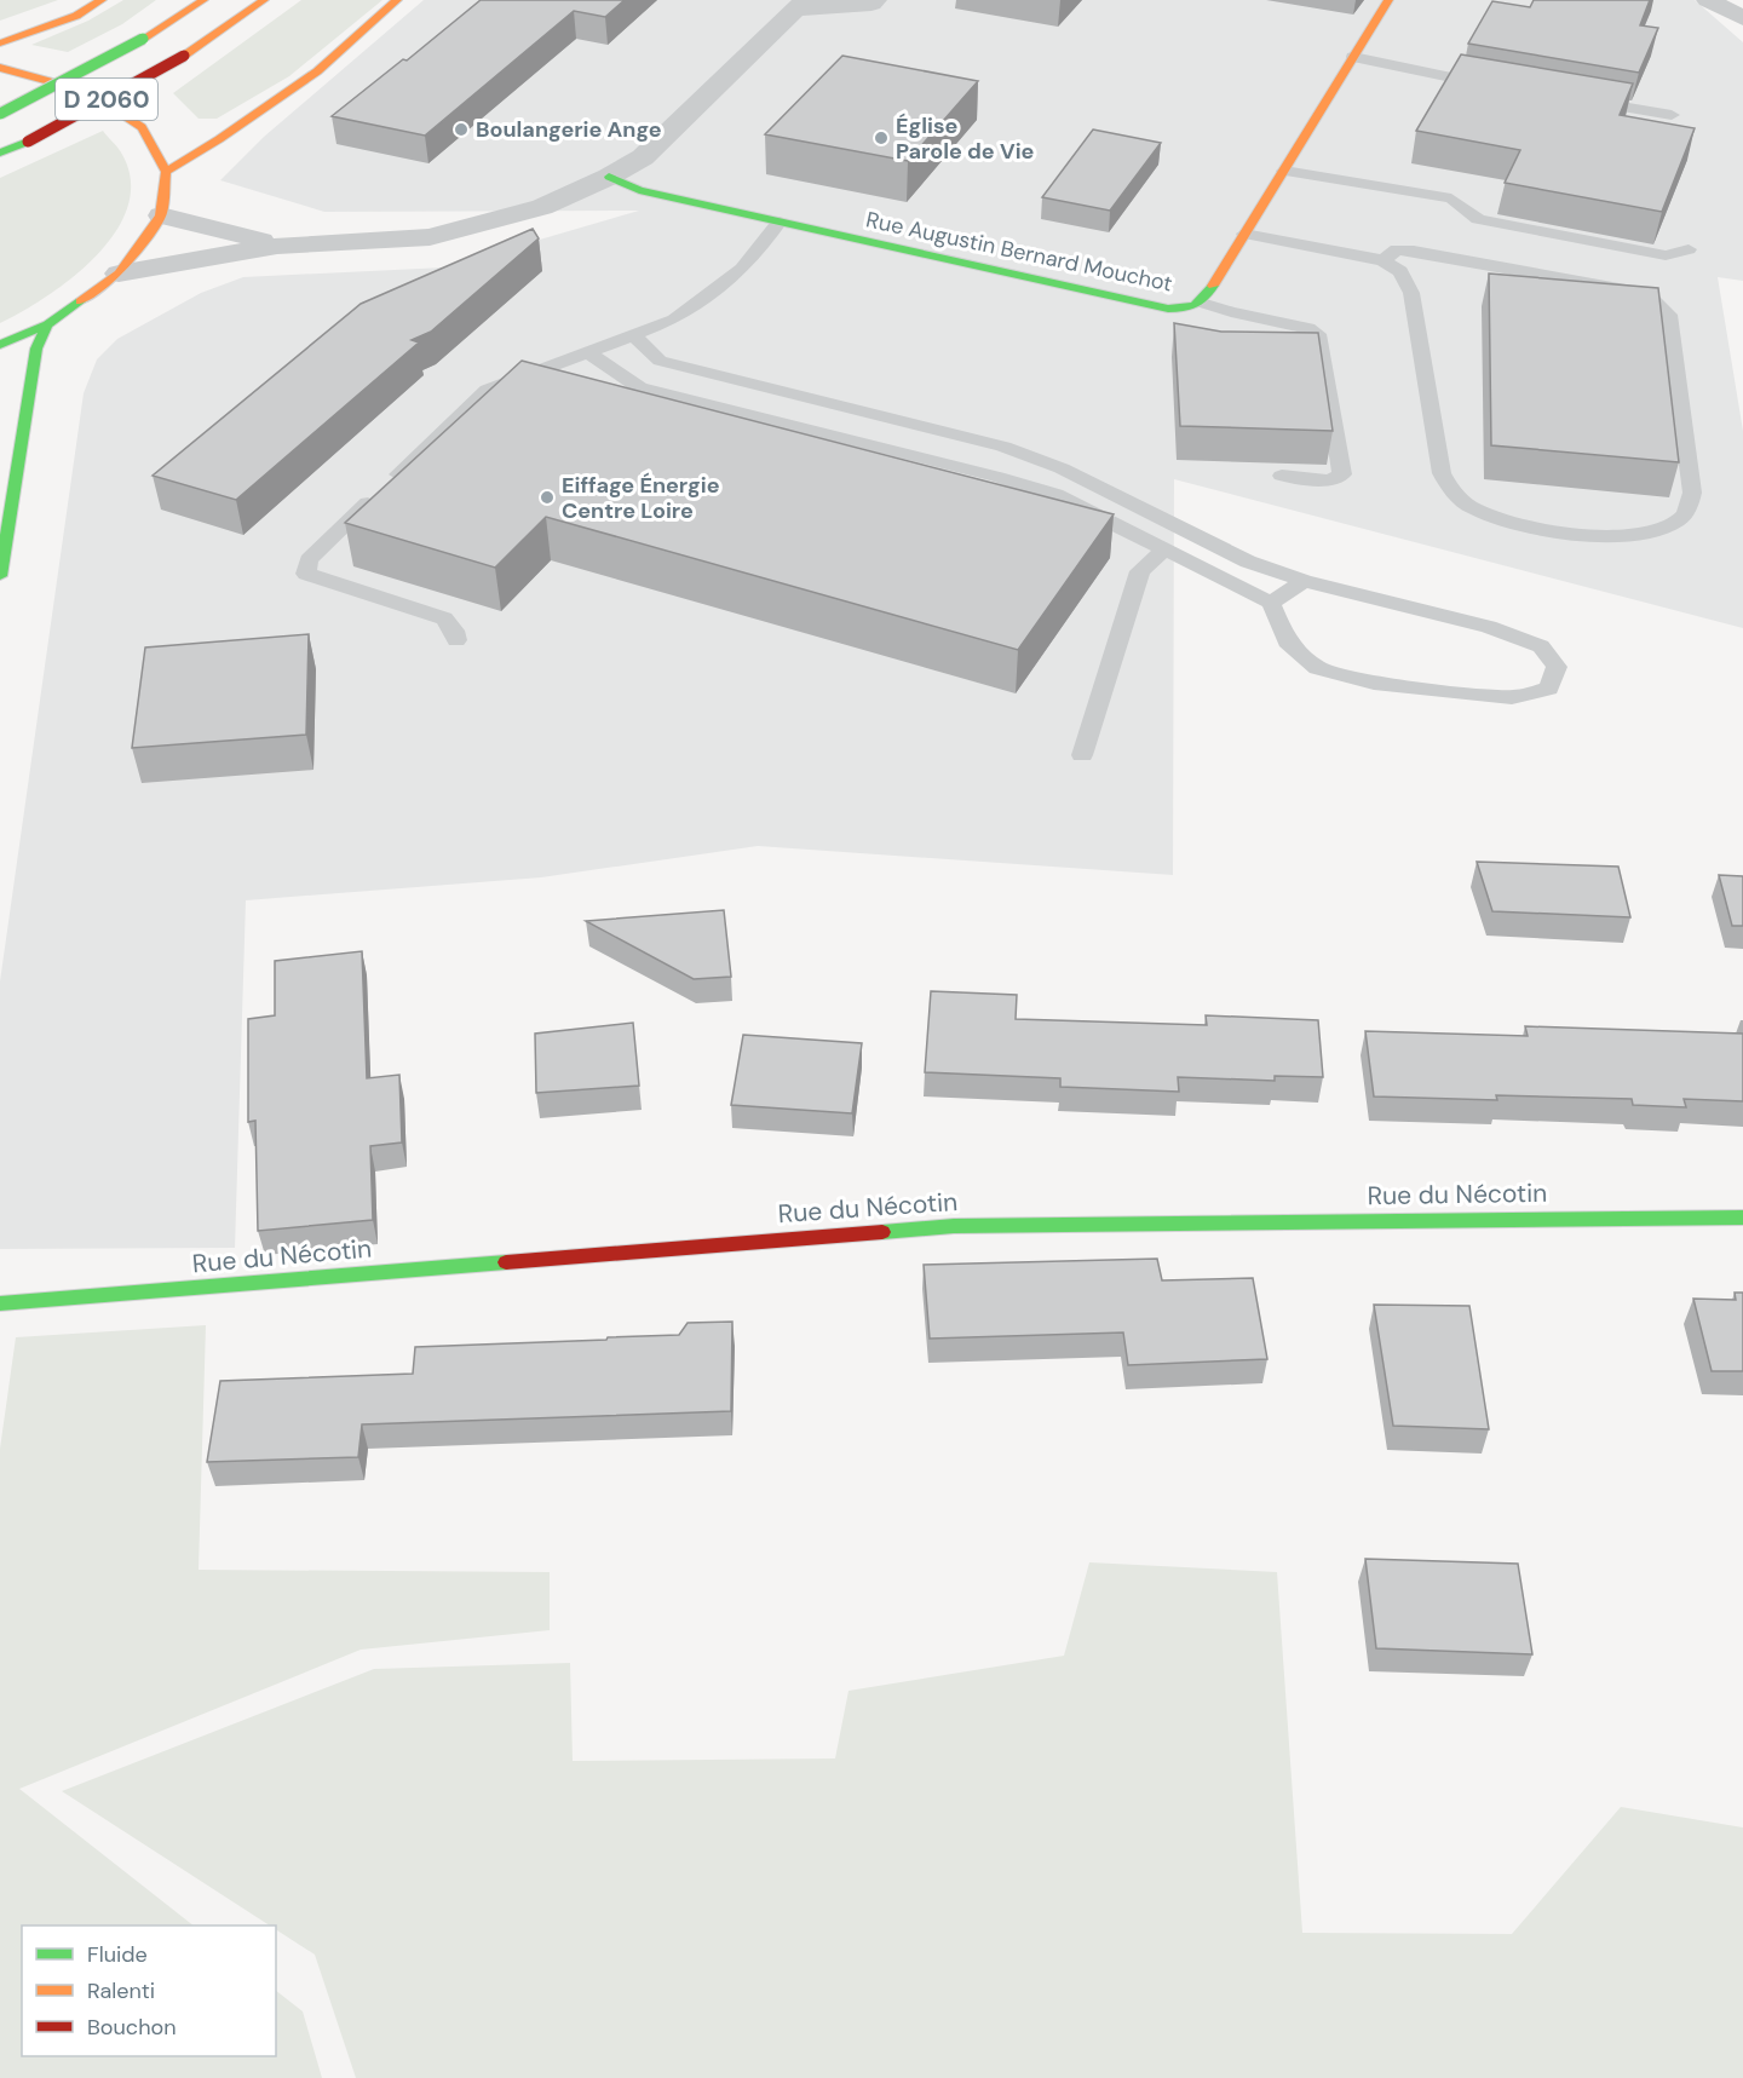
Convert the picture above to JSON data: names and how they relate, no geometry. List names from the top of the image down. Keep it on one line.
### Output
{"streets":{"main road":["D 2060","Rue Augustin Bernard Mouchot","Rue du Nécotin"]},"places":["Boulangerie Ange","Église Parole de Vie","Eiffage Énergie Centre Loire"],"legend":["Fluide","Ralenti","Bouchon"]}
